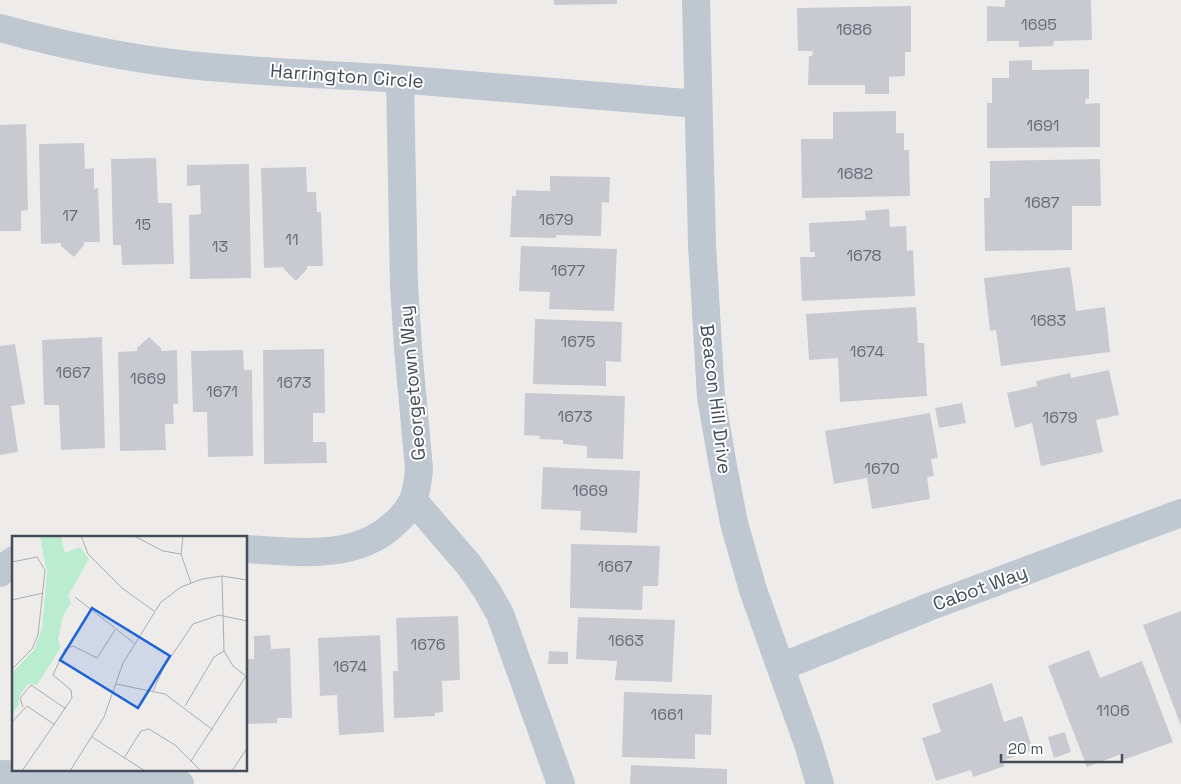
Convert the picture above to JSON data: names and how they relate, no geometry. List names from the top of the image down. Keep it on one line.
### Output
{"streets":{"street":["Harrington Circle","Georgetown Way","Beacon Hill Drive","Cabot Way"]},"crossings":[["Harrington Circle","Georgetown Way"],["Harrington Circle","Beacon Hill Drive"],["Beacon Hill Drive","Cabot Way"]],"house_numbers":["1695","1686","1691","1682","1687","17","1679","15","11","13","1678","1677","1683","1675","1674","1667","1669","1673","1671","1673","1679","1670","1669","1667","1663","1676","1674","1106","1661"],"scale_bar":"20 m"}
